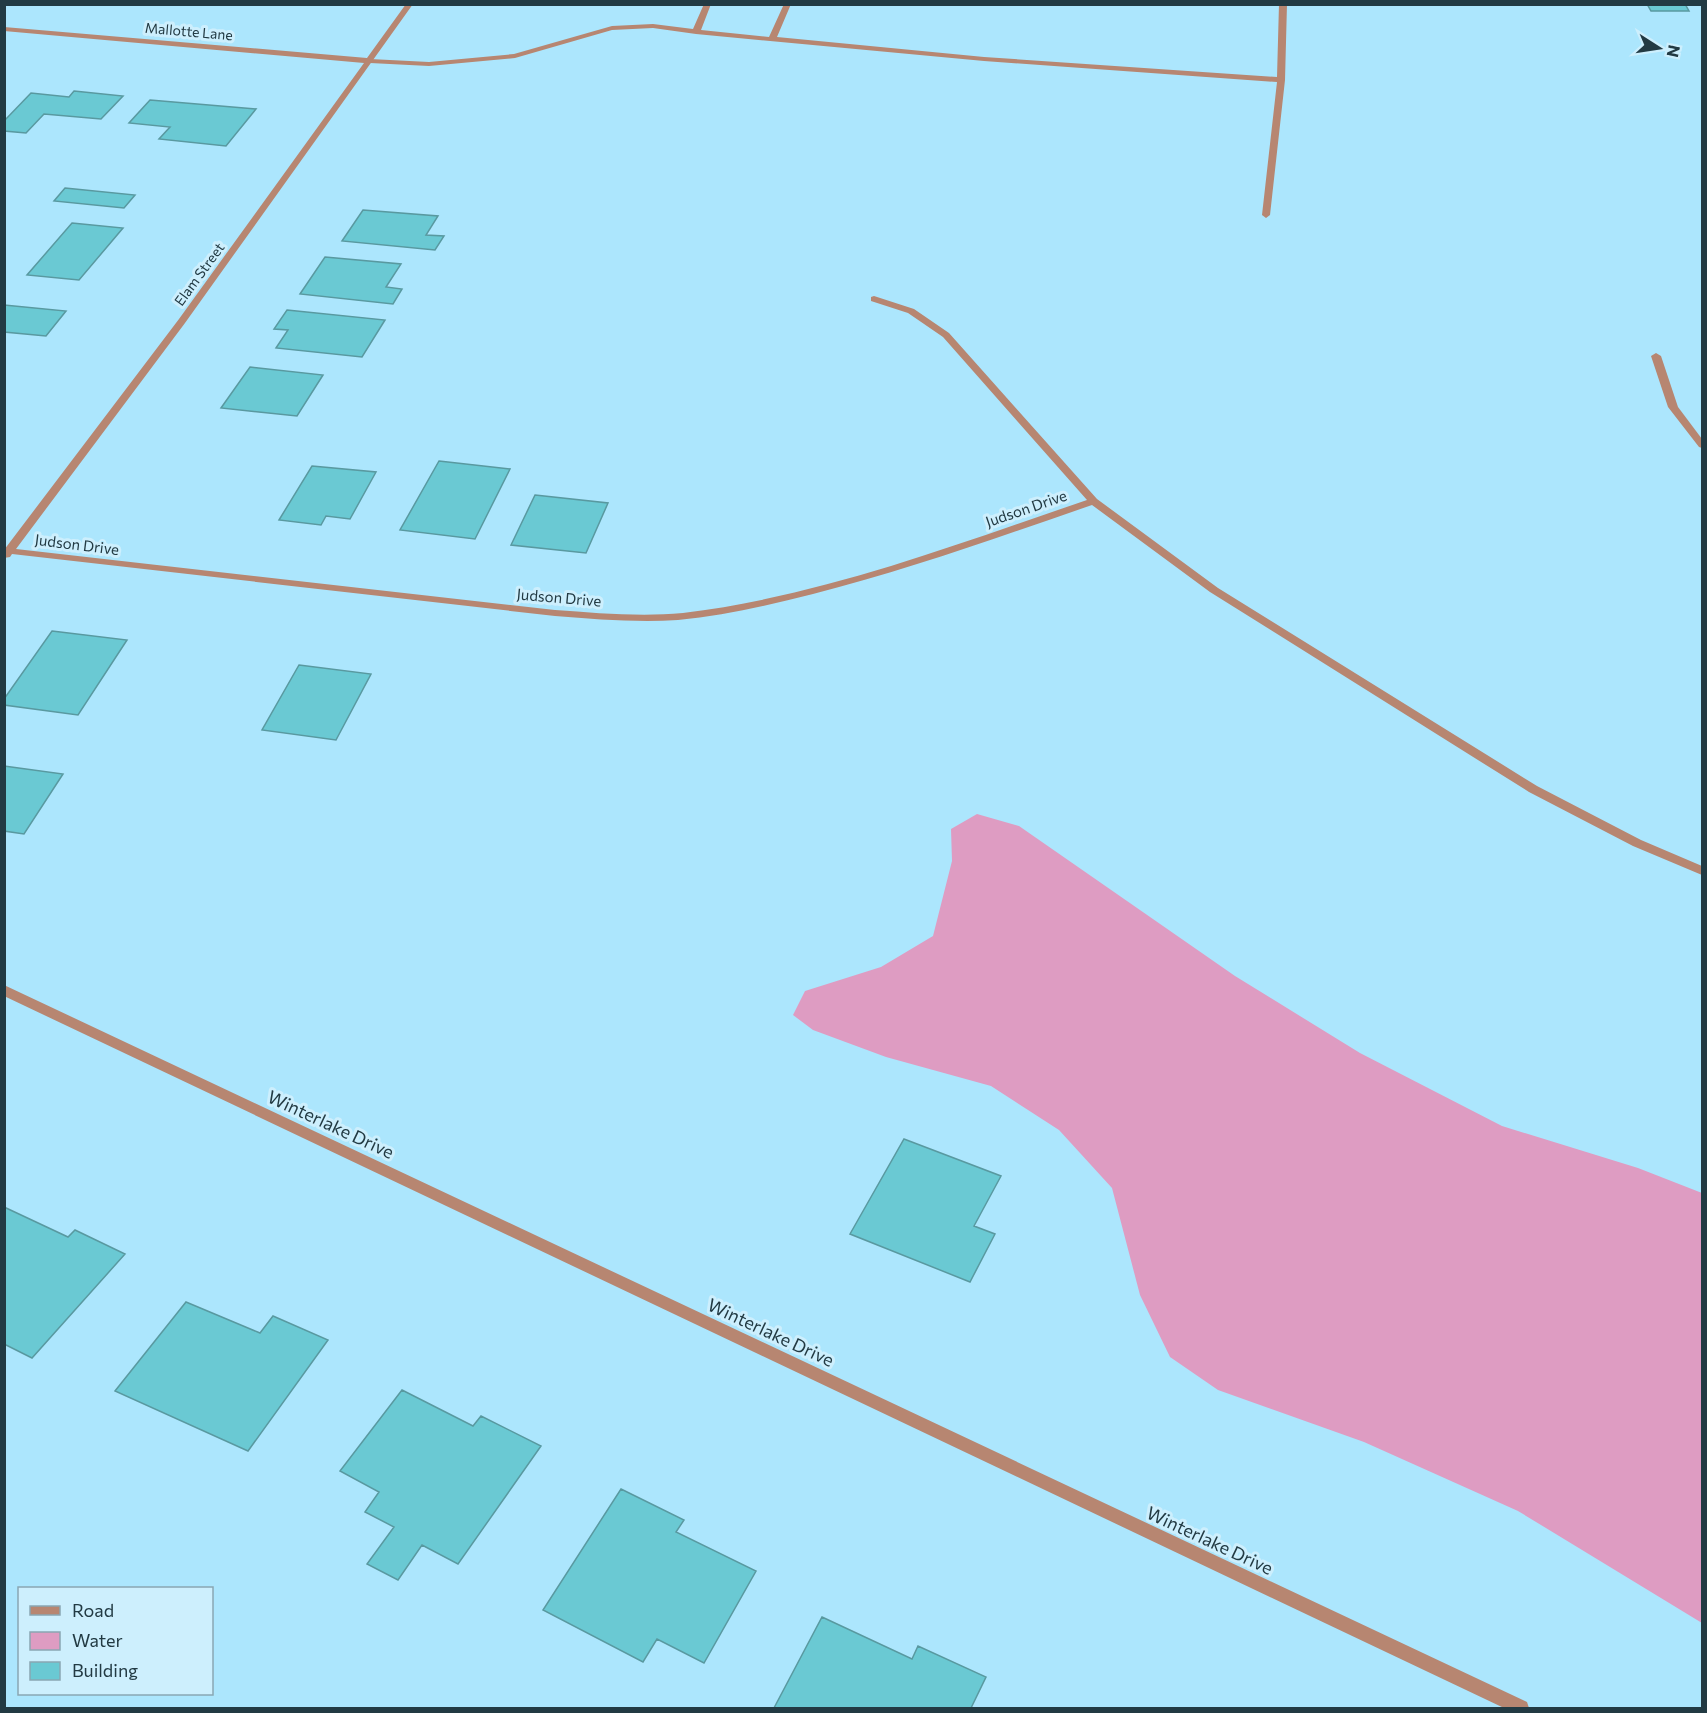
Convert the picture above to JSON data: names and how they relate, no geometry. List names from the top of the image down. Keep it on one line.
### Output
{"streets":{"street":["Mallotte Lane","Elam Street","Judson Drive","Winterlake Drive"]},"crossings":[["Mallotte Lane","Elam Street"],["Elam Street","Judson Drive"]],"legend":["Road","Water","Building"],"north":"right"}
